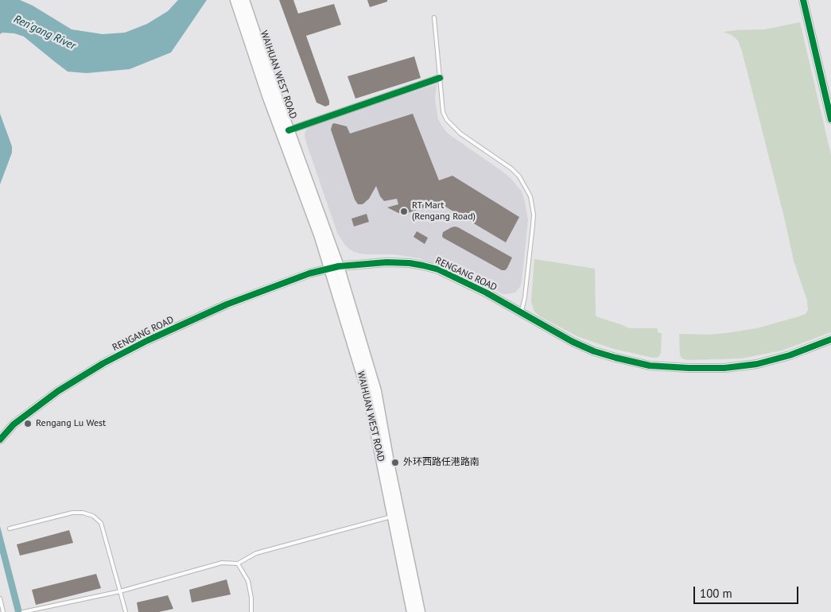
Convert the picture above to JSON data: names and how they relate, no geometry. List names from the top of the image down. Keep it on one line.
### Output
{"streets":{"main road":["WAIHUAN WEST ROAD"],"street":["RENGANG ROAD"]},"crossings":[["WAIHUAN WEST ROAD","RENGANG ROAD"]],"water":["Ren'gang River"],"places":["RT Mart (Rengang Road)","Rengang Lu West","外环西路任港路南"],"scale_bar":"100 m"}
